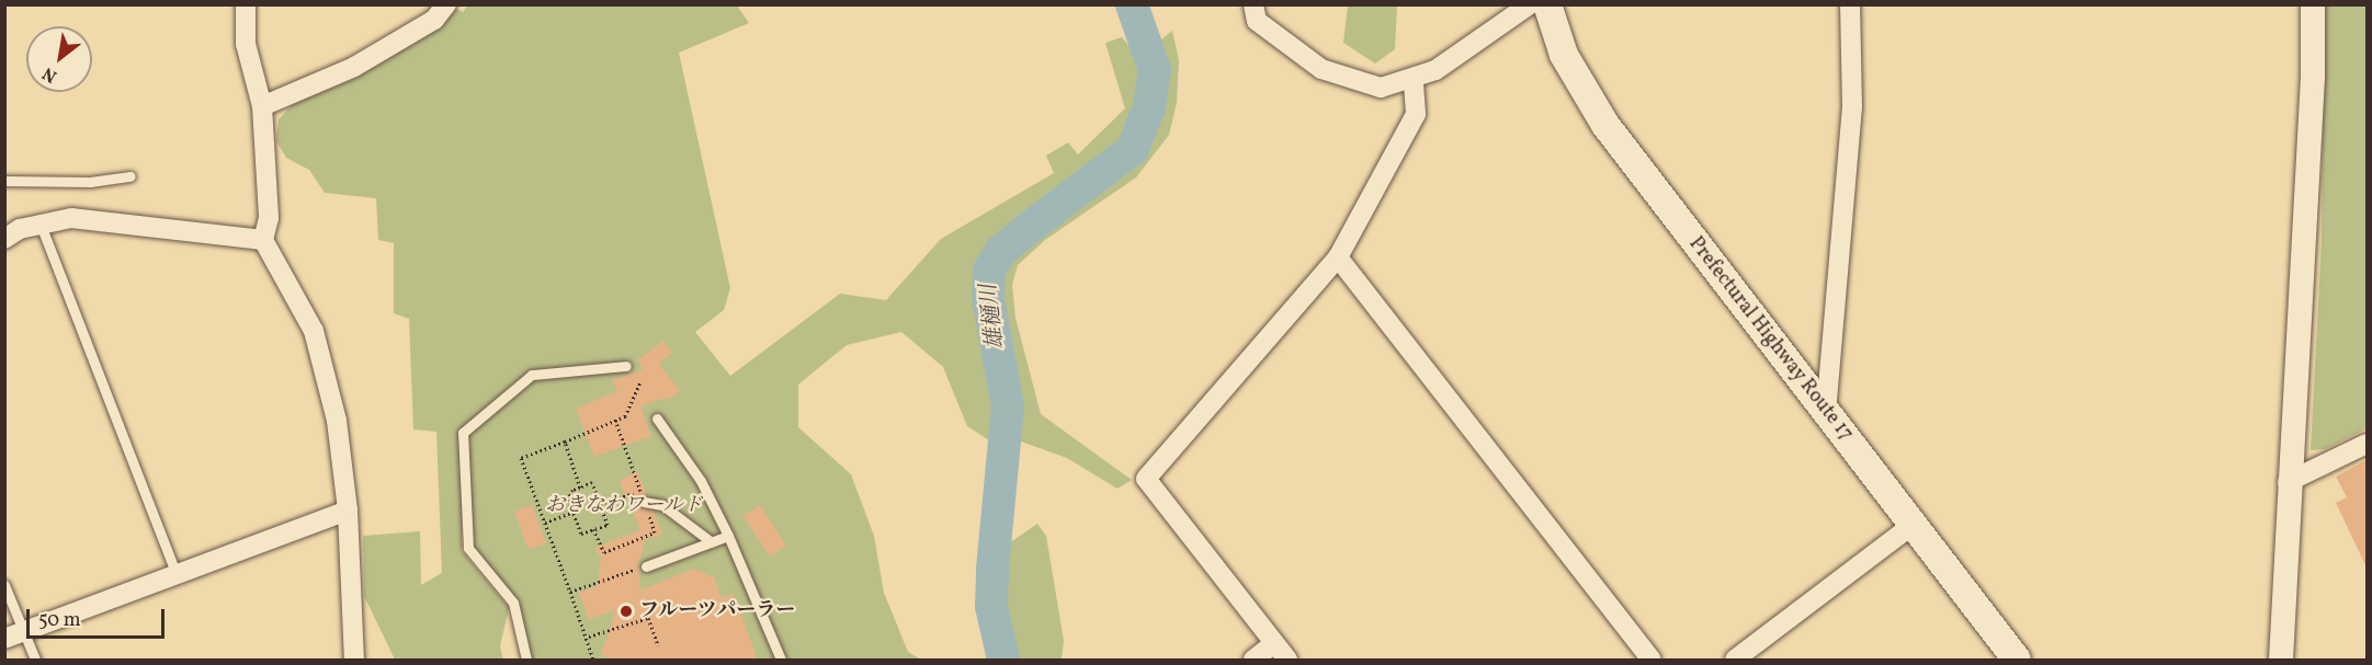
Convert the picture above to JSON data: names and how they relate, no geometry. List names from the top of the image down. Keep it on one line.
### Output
{"streets":{"main road":["Prefectural Highway Route 17"]},"water":["雄樋川"],"parks":["おきなわワールド"],"places":["フルーツパーラー"],"scale_bar":"50 m","north":"bottom left"}
